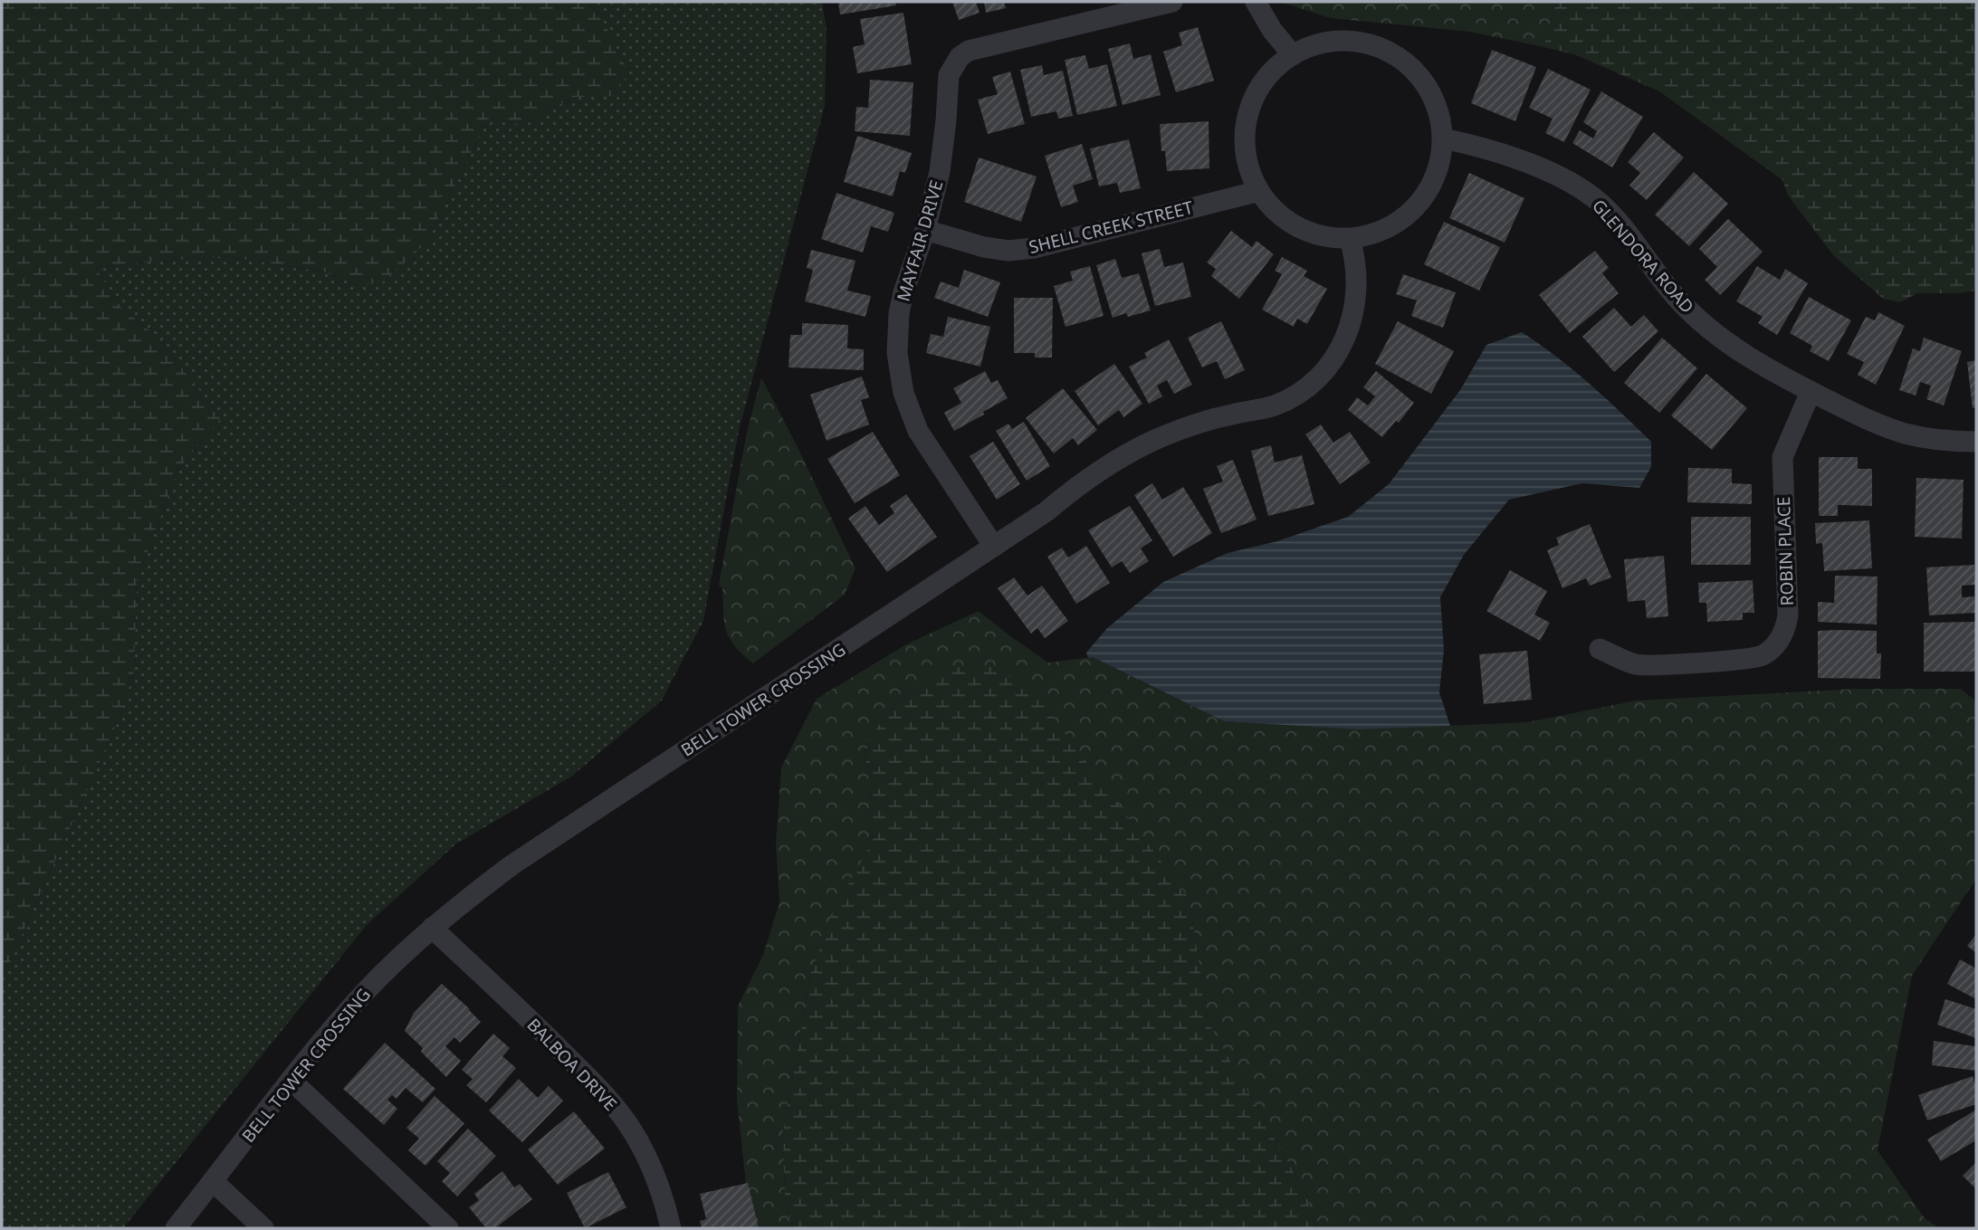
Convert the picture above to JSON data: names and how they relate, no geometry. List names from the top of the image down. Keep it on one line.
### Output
{"streets":{"street":["SHELL CREEK STREET","MAYFAIR DRIVE","GLENDORA ROAD","ROBIN PLACE","BELL TOWER CROSSING","BALBOA DRIVE"]},"crossings":[["SHELL CREEK STREET","MAYFAIR DRIVE"],["SHELL CREEK STREET","GLENDORA ROAD"],["SHELL CREEK STREET","BELL TOWER CROSSING"],["MAYFAIR DRIVE","BELL TOWER CROSSING"],["GLENDORA ROAD","ROBIN PLACE"],["GLENDORA ROAD","BELL TOWER CROSSING"],["BELL TOWER CROSSING","BALBOA DRIVE"]]}
